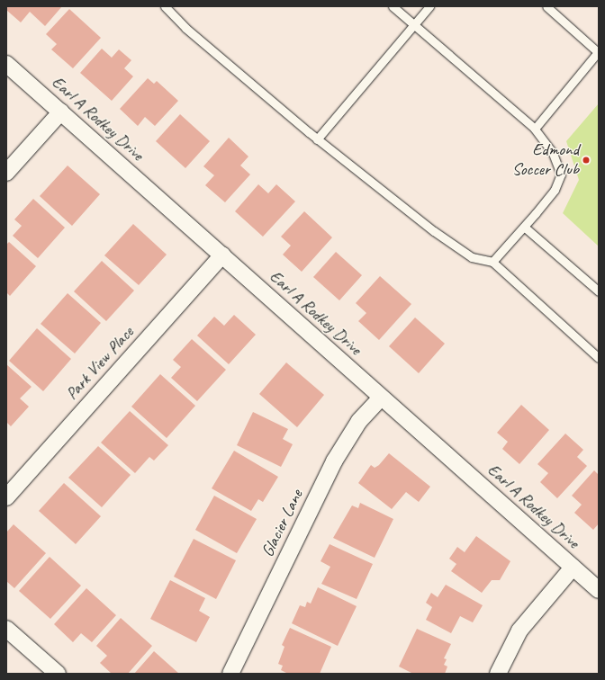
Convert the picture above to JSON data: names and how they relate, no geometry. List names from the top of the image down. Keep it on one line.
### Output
{"streets":{"street":["Earl A Rodkey Drive","Park View Place","Glacier Lane"]},"crossings":[["Earl A Rodkey Drive","Park View Place"],["Earl A Rodkey Drive","Glacier Lane"]],"places":["Edmond Soccer Club"]}
